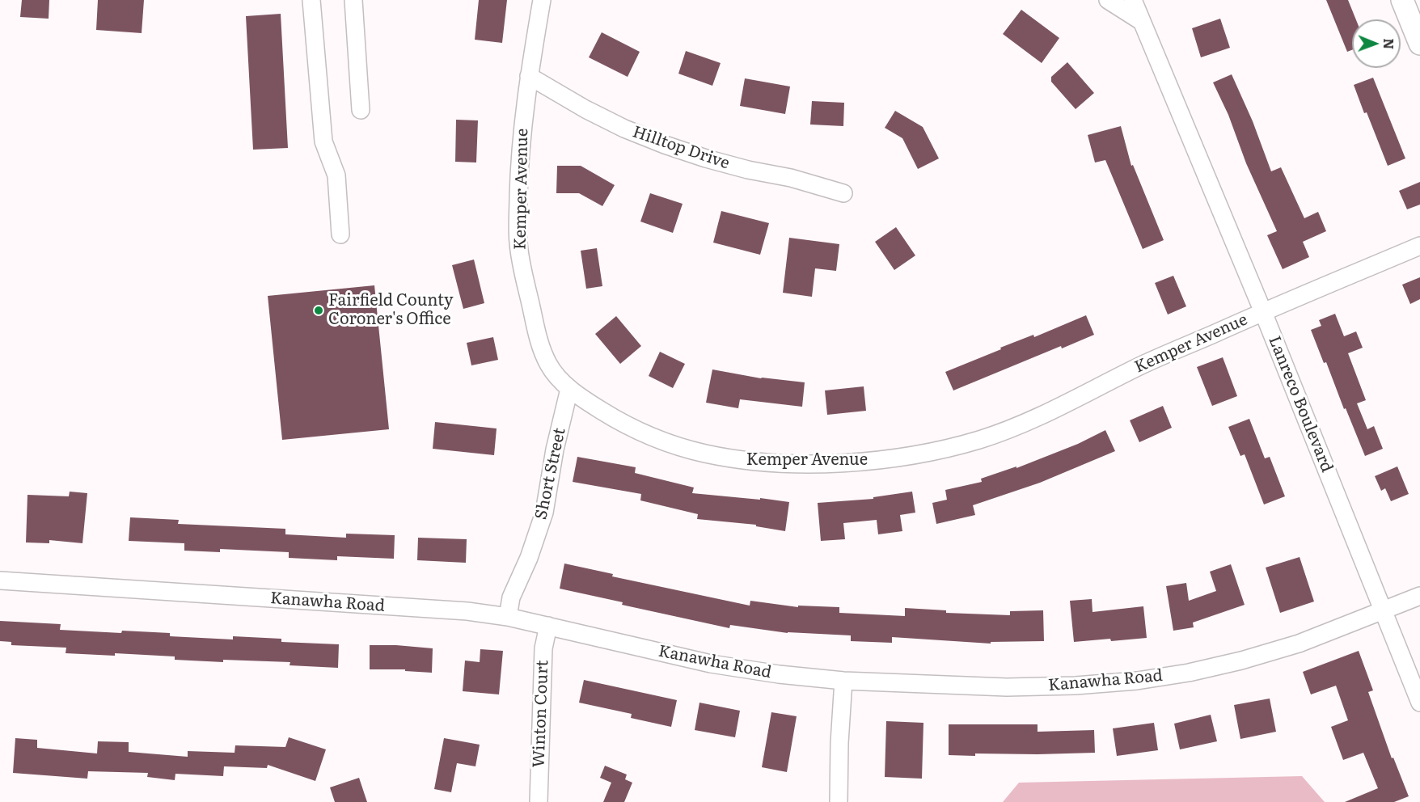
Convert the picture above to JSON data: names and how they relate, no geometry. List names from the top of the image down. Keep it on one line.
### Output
{"streets":{"street":["Hilltop Drive","Kemper Avenue","Lanreco Boulevard","Short Street","Kanawha Road","Winton Court"]},"crossings":[["Hilltop Drive","Kemper Avenue"],["Kemper Avenue","Lanreco Boulevard"],["Kemper Avenue","Short Street"],["Lanreco Boulevard","Kanawha Road"],["Short Street","Kanawha Road"],["Kanawha Road","Winton Court"]],"places":["Fairfield County Coroner's Office"],"north":"right"}
